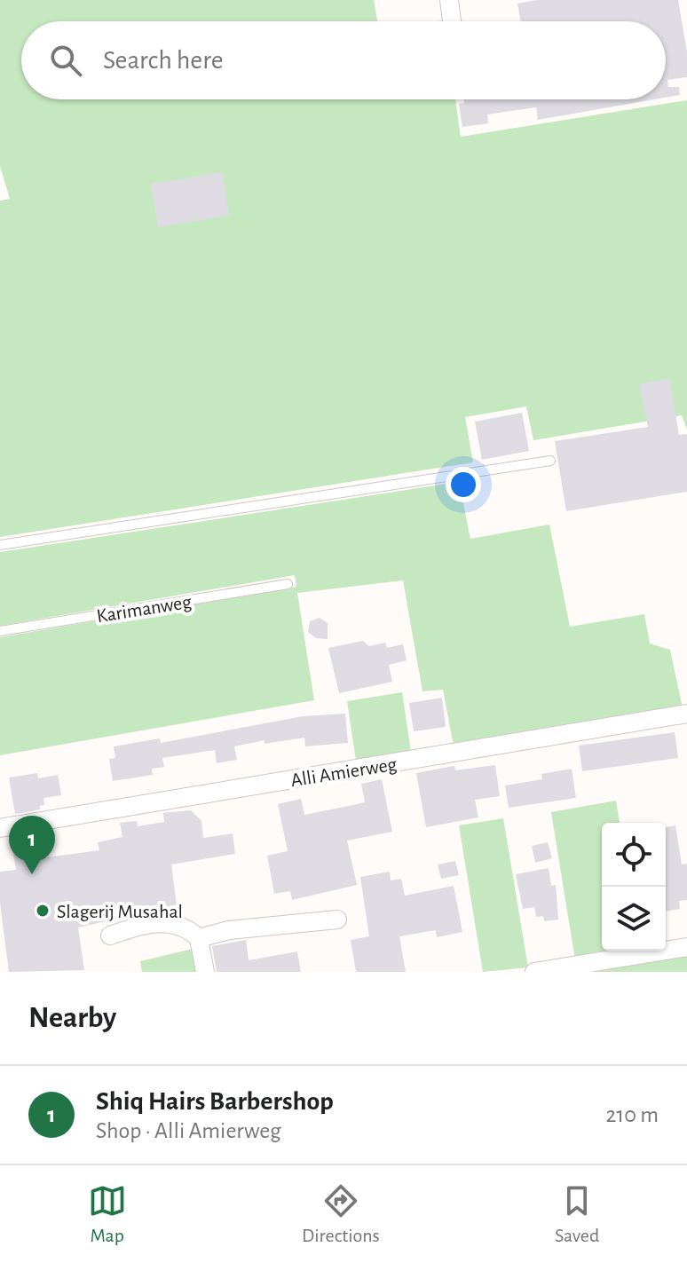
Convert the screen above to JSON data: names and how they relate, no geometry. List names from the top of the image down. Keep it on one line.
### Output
{"streets":{"street":["Alli Amierweg"],"lane":["Karimanweg"]},"places":["Slagerij Musahal"],"page":{"search":"Search here","pins":"1","heading":"Nearby","list":[{"mark":"1","name":"Shiq Hairs Barbershop","note":"Shop · Alli Amierweg","value":"210 m"}],"nav":["Map","Directions","Saved"]}}
